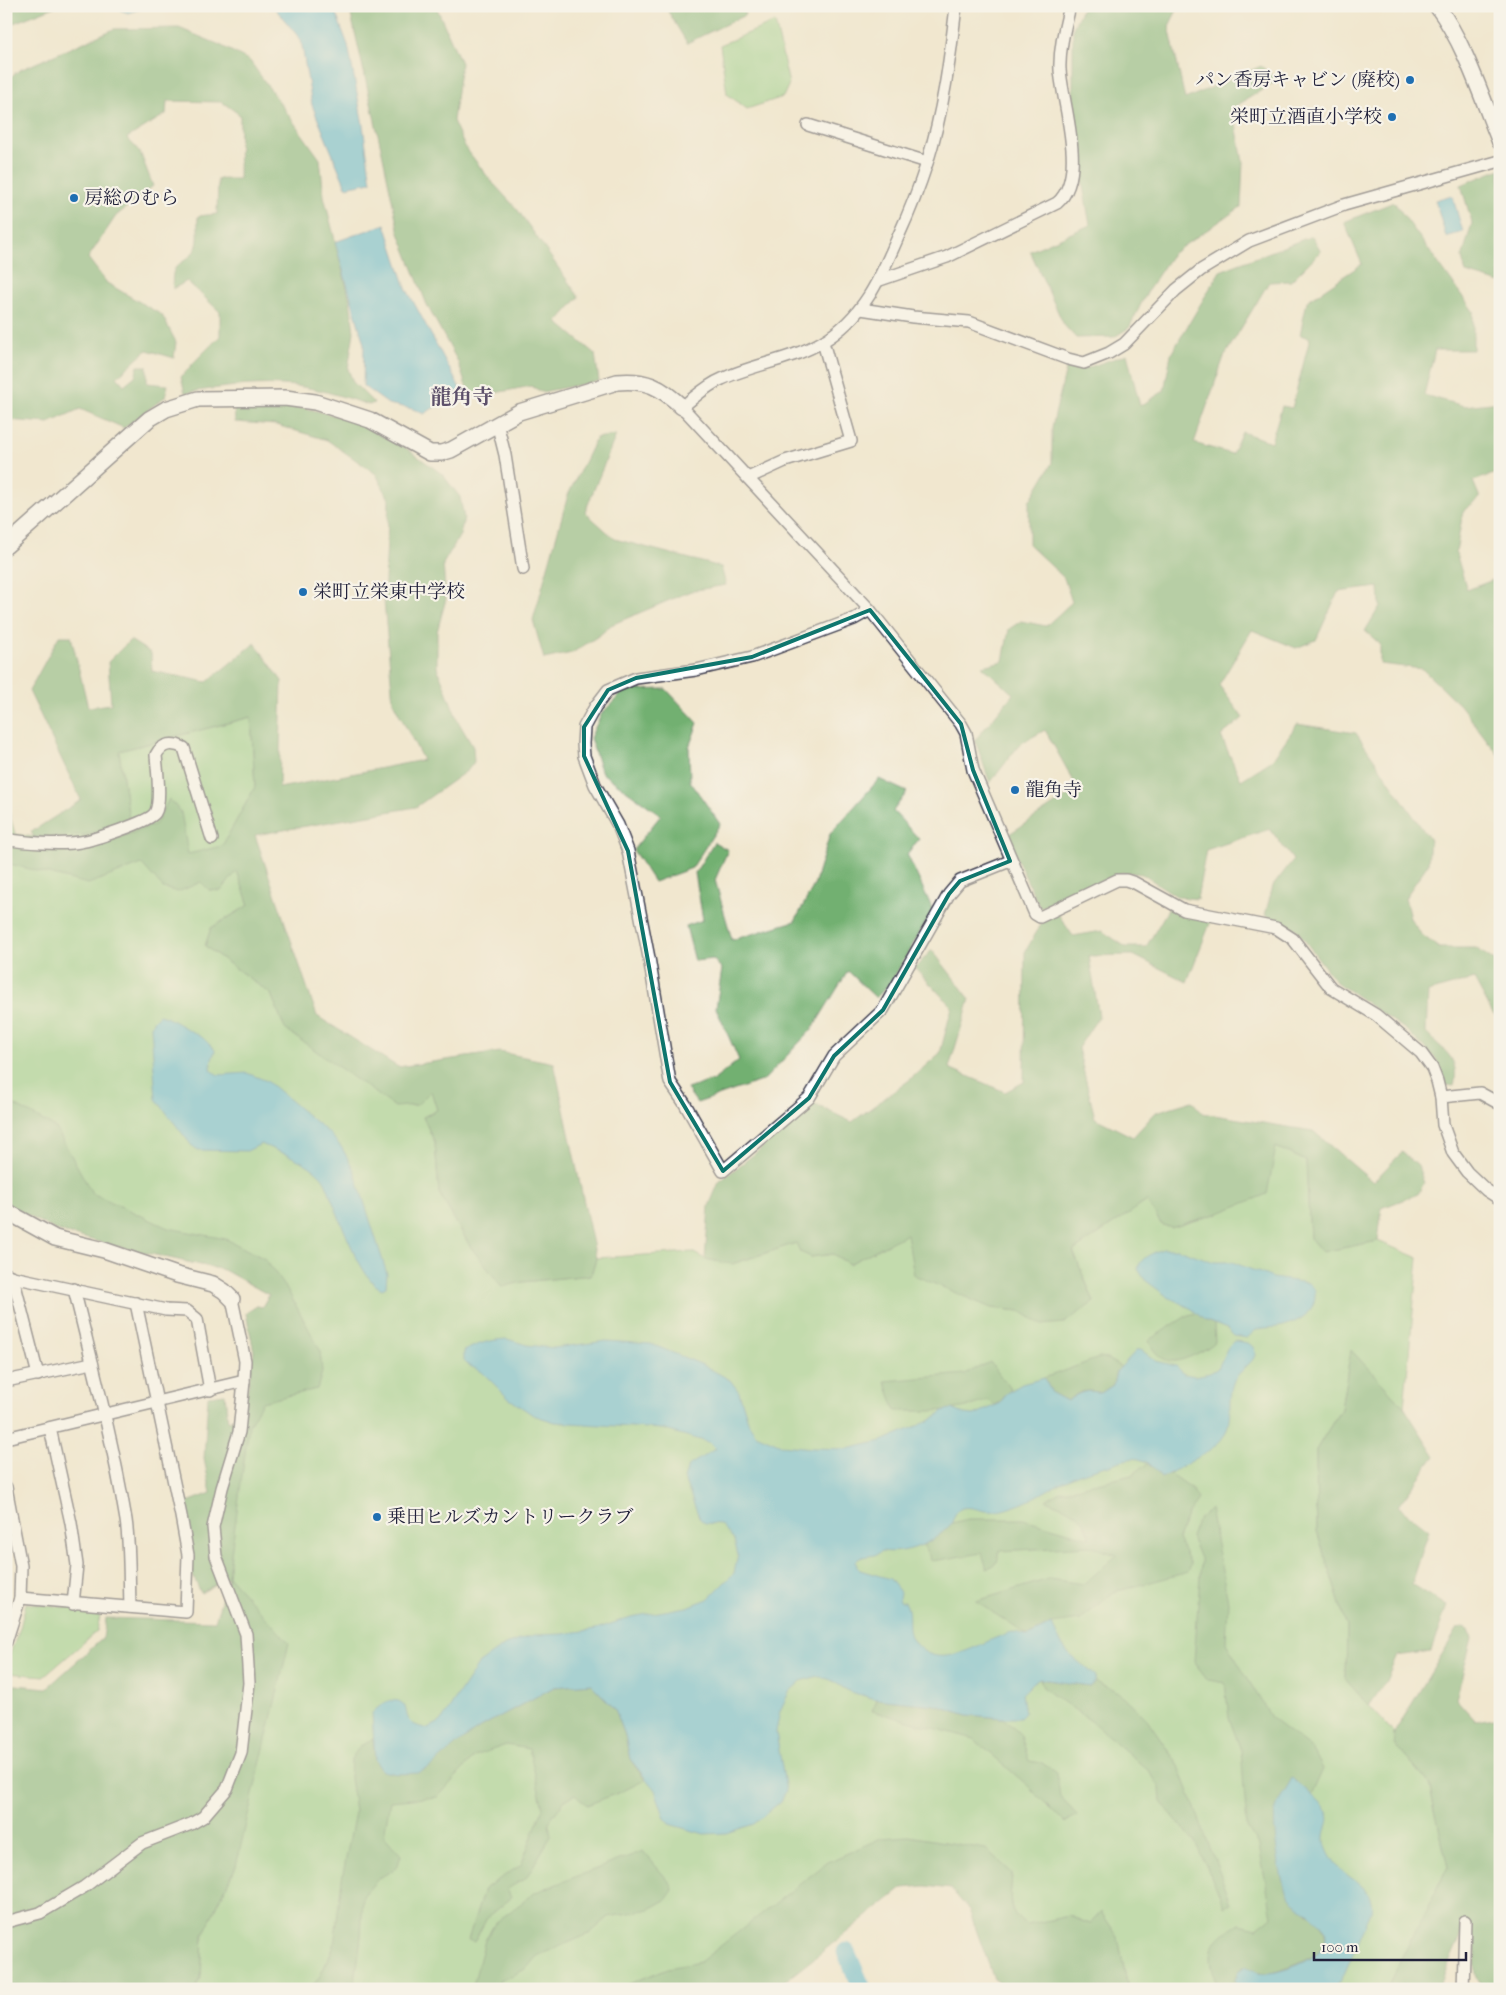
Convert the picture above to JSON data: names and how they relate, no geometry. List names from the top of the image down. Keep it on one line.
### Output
{"districts":["龍角寺"],"places":["パン香房キャビン (廃校)","栄町立酒直小学校","房総のむら","栄町立栄東中学校","龍角寺","乗田ヒルズカントリークラブ"],"scale_bar":"100 m"}
